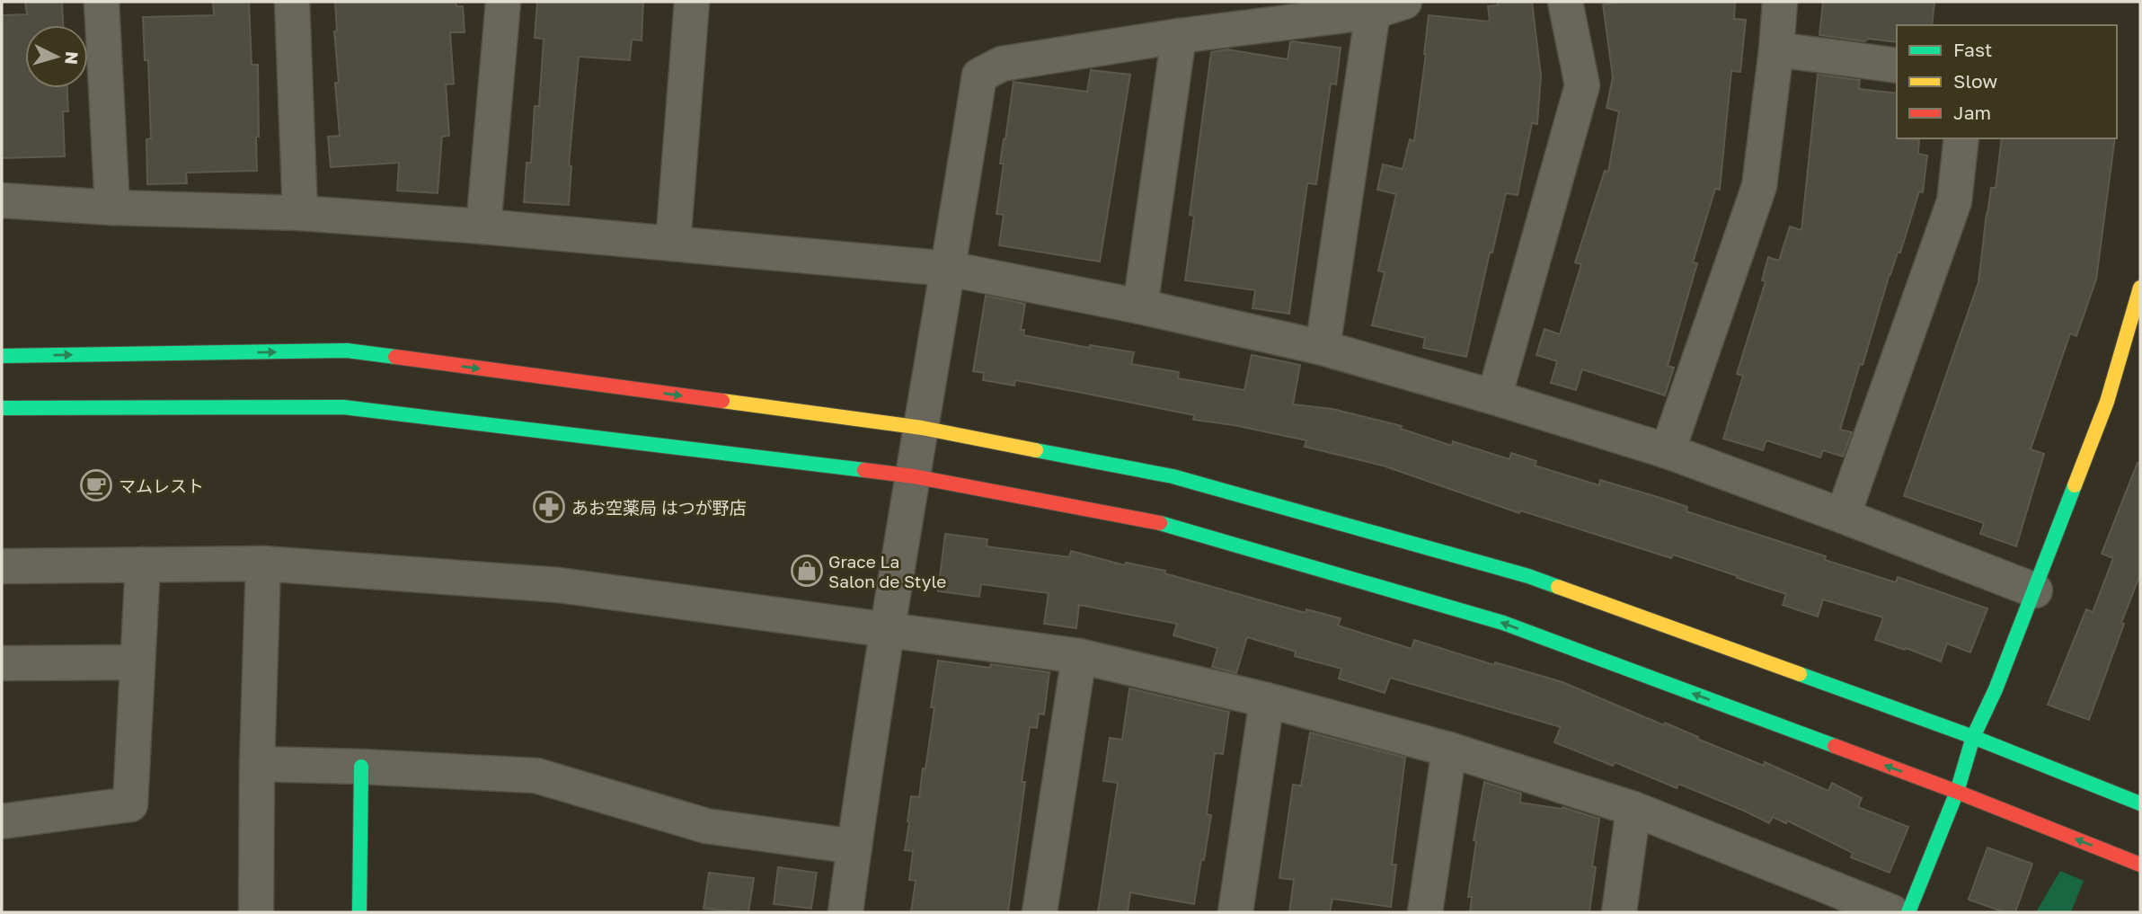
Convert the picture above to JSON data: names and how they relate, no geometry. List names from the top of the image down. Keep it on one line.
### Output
{"places":{"cafe":["マムレスト"],"pharmacy":["あお空薬局 はつが野店"],"shop":["Grace La Salon de Style"]},"legend":["Fast","Slow","Jam"],"north":"right"}
